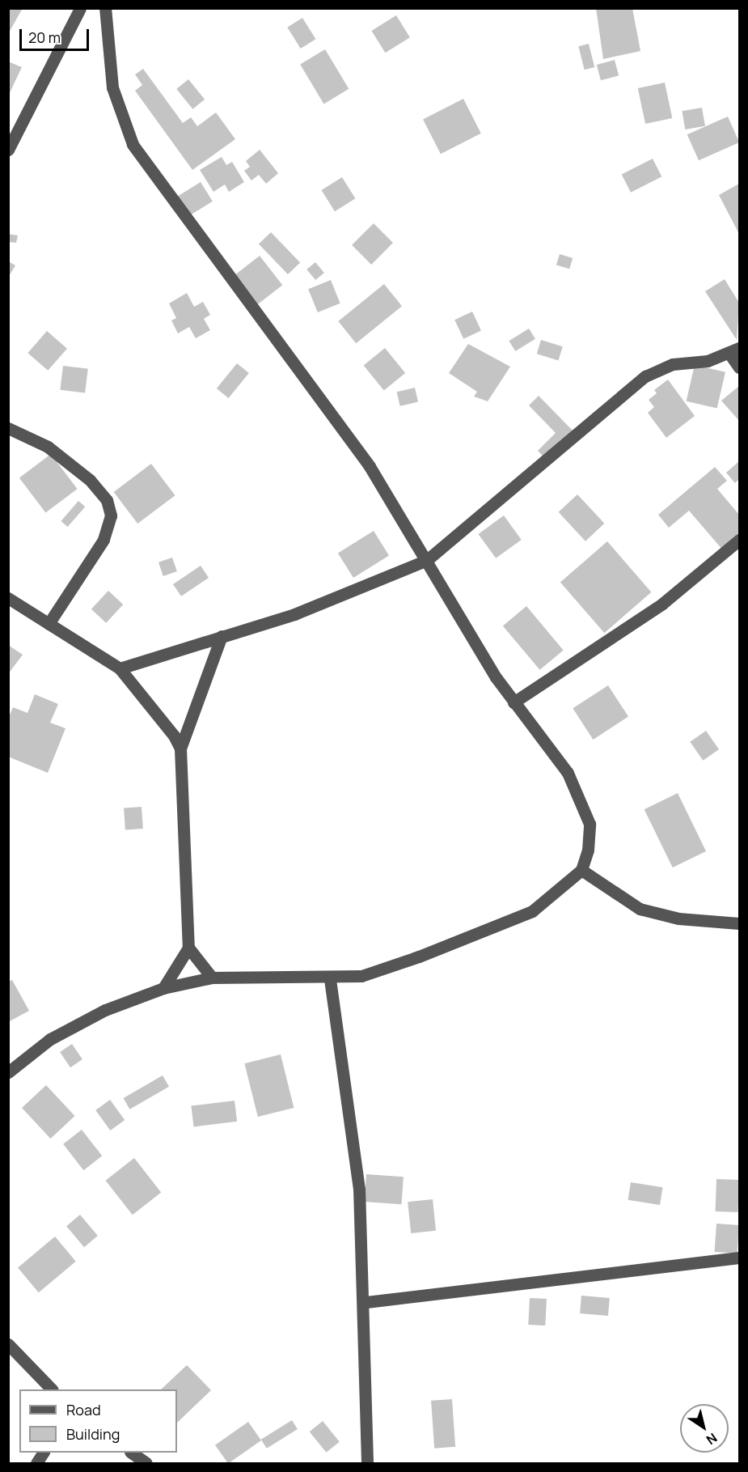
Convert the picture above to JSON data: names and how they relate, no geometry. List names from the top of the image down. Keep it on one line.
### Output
{"legend":["Road","Building"],"scale_bar":"20 m","north":"bottom right"}
